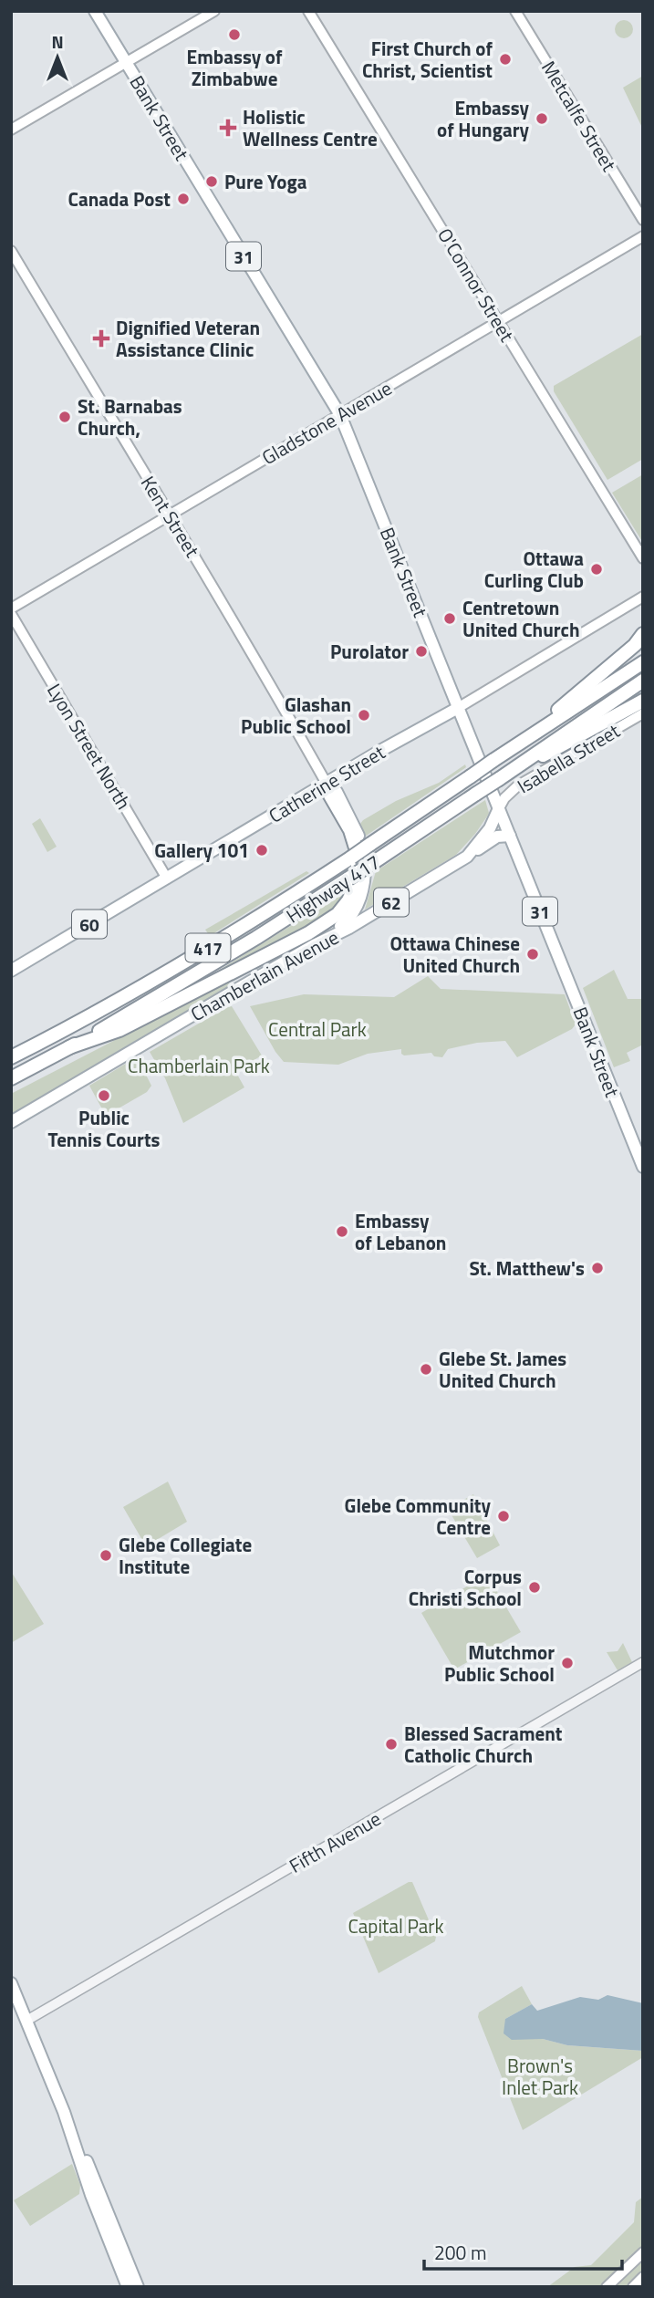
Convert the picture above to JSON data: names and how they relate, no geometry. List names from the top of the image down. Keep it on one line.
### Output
{"streets":{"highway":["Highway 417","417"],"main road":["Metcalfe Street","Bank Street","31","O'Connor Street","Gladstone Avenue","Kent Street","Lyon Street North","Isabella Street","Catherine Street","62","60","Chamberlain Avenue"],"street":["Fifth Avenue"]},"crossings":[["Bank Street","Gladstone Avenue"],["Bank Street","Isabella Street"],["Bank Street","Catherine Street"],["Bank Street","Chamberlain Avenue"],["O'Connor Street","Gladstone Avenue"],["Gladstone Avenue","Kent Street"],["Kent Street","Catherine Street"],["Lyon Street North","Catherine Street"],["Isabella Street","Chamberlain Avenue"]],"parks":["Central Park","Chamberlain Park","Capital Park","Brown's Inlet Park"],"places":{"other":["Embassy of Zimbabwe","First Church of Christ, Scientist","Embassy of Hungary","Pure Yoga","Canada Post","St. Barnabas Church,","Ottawa Curling Club","Centretown United Church","Purolator","Glashan Public School","Gallery 101","Ottawa Chinese United Church","Public Tennis Courts","Embassy of Lebanon","St. Matthew's","Glebe St. James United Church","Glebe Community Centre","Glebe Collegiate Institute","Corpus Christi School","Mutchmor Public School","Blessed Sacrament Catholic Church"],"health":["Holistic Wellness Centre","Dignified Veteran Assistance Clinic"]},"scale_bar":"200 m","north":"top"}
